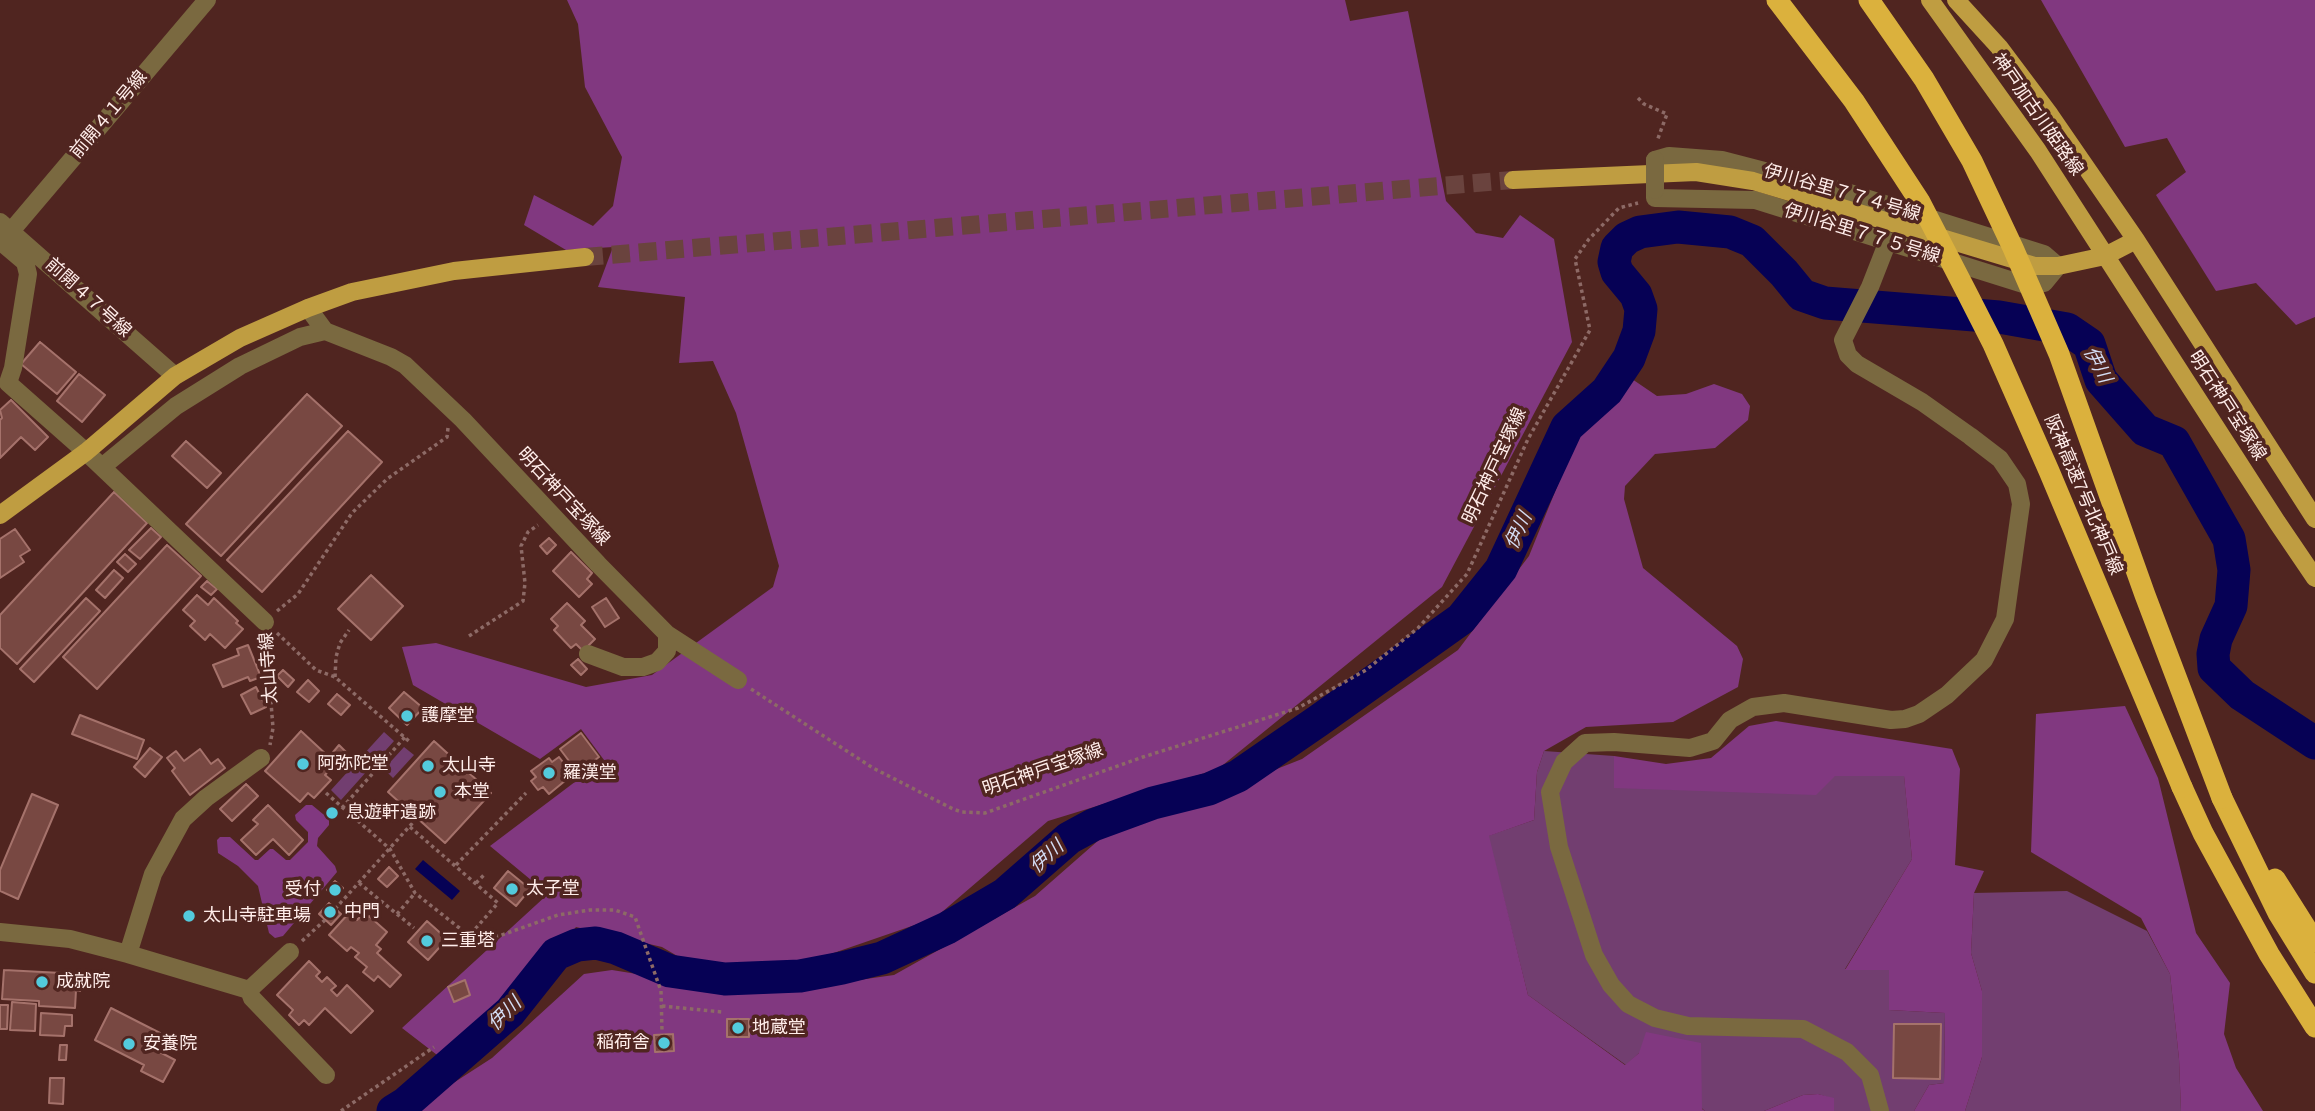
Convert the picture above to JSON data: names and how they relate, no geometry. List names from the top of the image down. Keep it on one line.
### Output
{"streets":{"highway":["阪神高速7号北神戸線"],"main road":["神戸加古川姫路線","明石神戸宝塚線"],"street":["前開４１号線","伊川谷里７７４号線","伊川谷里７７５号線","前開４７号線","太山寺線"]},"crossings":[["前開４１号線","前開４７号線"],["前開４１号線","太山寺線"],["神戸加古川姫路線","明石神戸宝塚線"],["伊川谷里７７４号線","伊川谷里７７５号線"],["伊川谷里７７５号線","明石神戸宝塚線"],["前開４７号線","太山寺線"]],"water":["伊川"],"places":["護摩堂","阿弥陀堂","太山寺","羅漢堂","本堂","息遊軒遺跡","太子堂","受付","中門","太山寺駐車場","三重塔","成就院","地蔵堂","稲荷舎","安養院"]}
